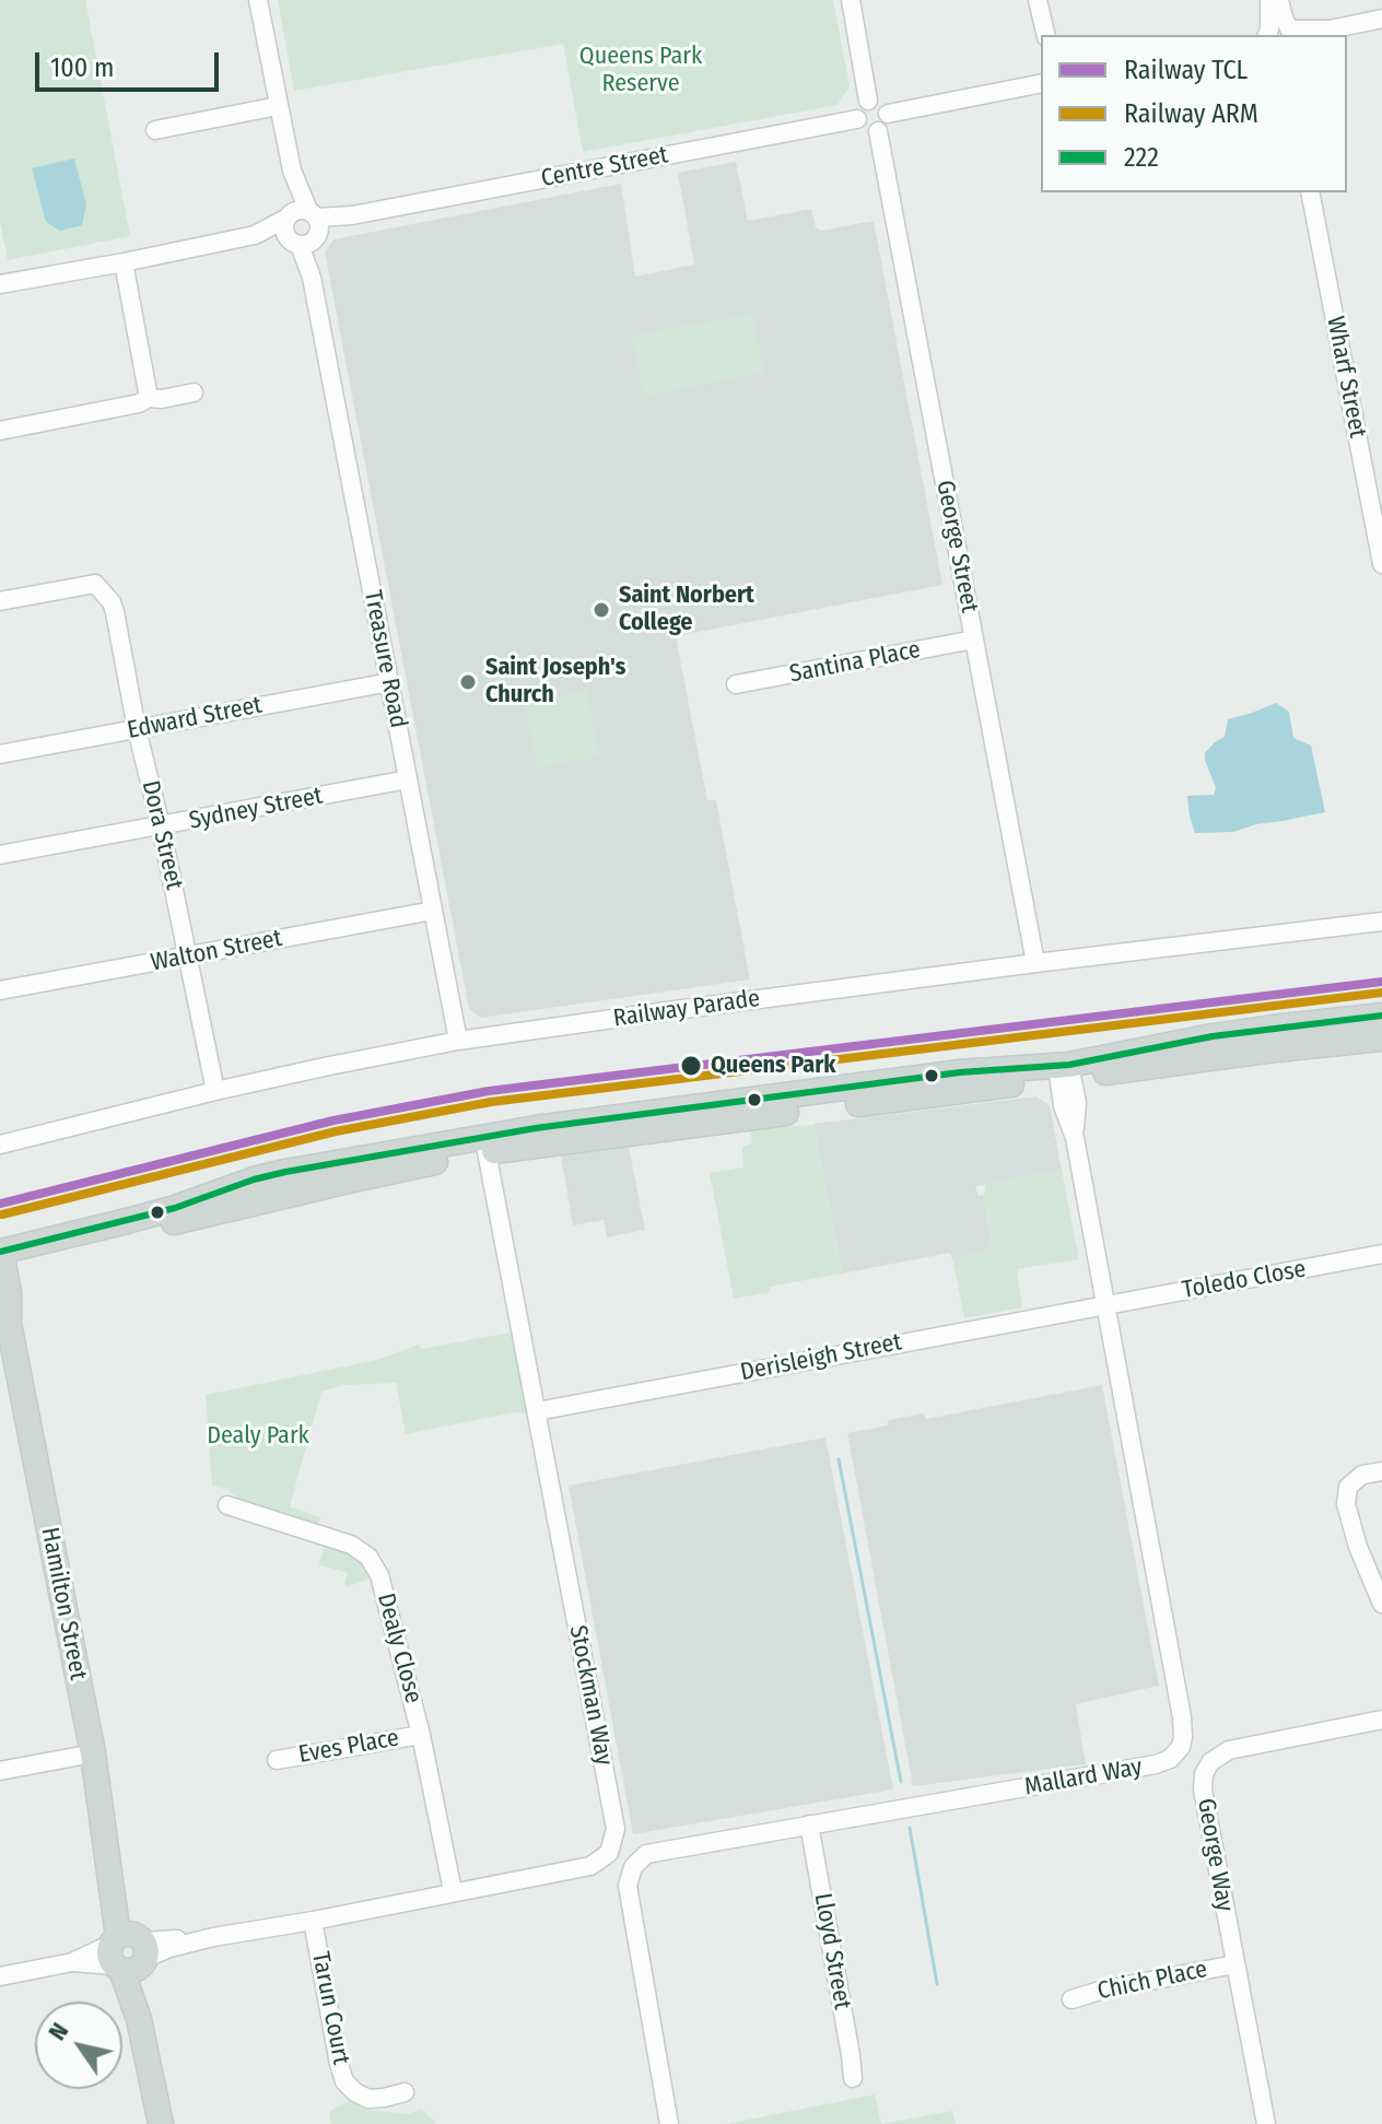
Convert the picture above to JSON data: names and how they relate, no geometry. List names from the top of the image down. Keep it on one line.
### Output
{"streets":{"main road":["Hamilton Street"],"street":["Centre Street","Wharf Street","George Street","Treasure Road","Santina Place","Edward Street","Sydney Street","Dora Street","Walton Street","Railway Parade","Toledo Close","Derisleigh Street","Dealy Close","Stockman Way","Eves Place","Mallard Way","George Way","Lloyd Street","Chich Place","Tarun Court"]},"crossings":[["Centre Street","George Street"],["Centre Street","Treasure Road"],["George Street","Santina Place"],["George Street","Railway Parade"],["Treasure Road","Edward Street"],["Treasure Road","Sydney Street"],["Treasure Road","Walton Street"],["Treasure Road","Railway Parade"],["Edward Street","Dora Street"],["Sydney Street","Dora Street"],["Dora Street","Walton Street"],["Dora Street","Railway Parade"],["Toledo Close","Derisleigh Street"],["Toledo Close","Mallard Way"],["Derisleigh Street","Stockman Way"],["Derisleigh Street","Mallard Way"],["Hamilton Street","Stockman Way"],["Dealy Close","Stockman Way"],["Dealy Close","Eves Place"],["Stockman Way","Tarun Court"],["Mallard Way","Lloyd Street"],["George Way","Chich Place"]],"parks":["Queens Park Reserve","Dealy Park"],"places":["Saint Norbert College","Saint Joseph's Church","Queens Park"],"lines":["rail line TCL","rail line ARM","transit line 222"],"legend":["Railway TCL","Railway ARM","222"],"scale_bar":"100 m","north":"top left"}
